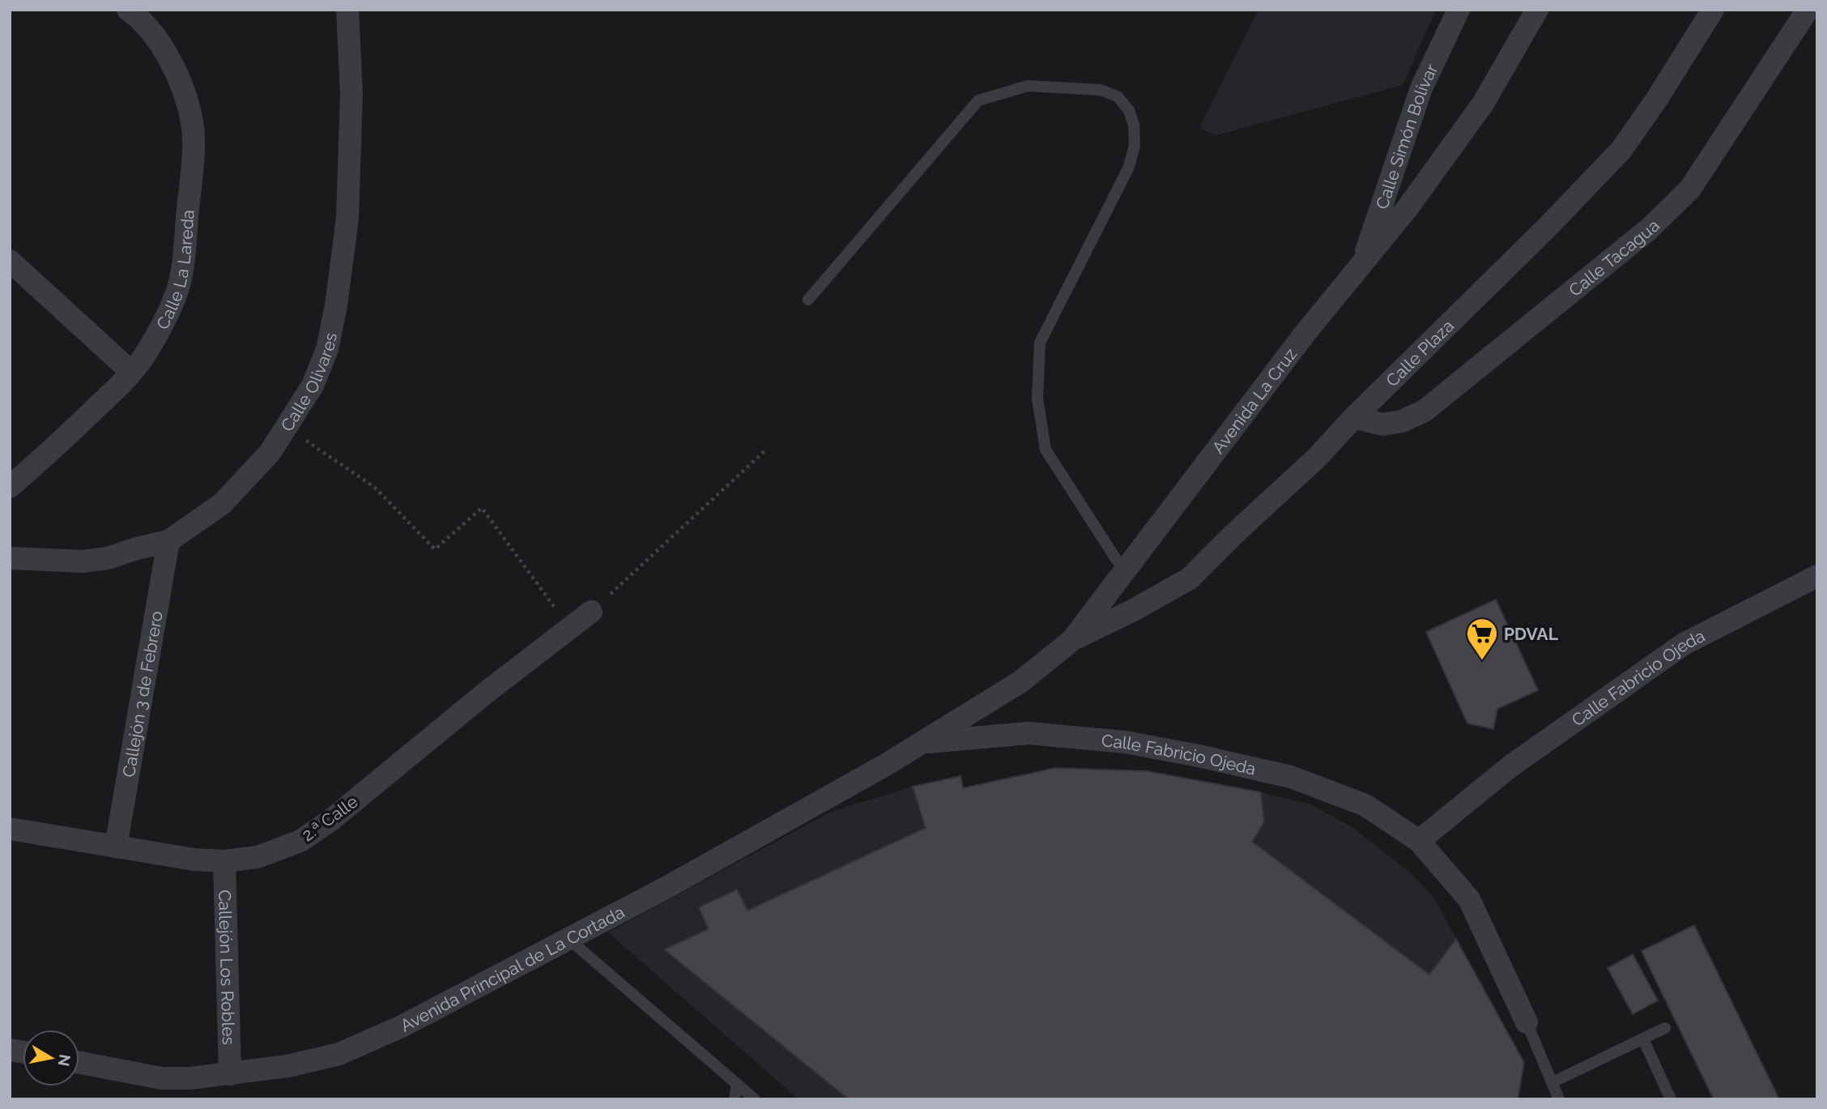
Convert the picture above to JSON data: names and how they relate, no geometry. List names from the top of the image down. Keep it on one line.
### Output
{"streets":{"street":["Calle Simón Bolívar","Calle Tacagua","Calle La Lareda","Calle Plaza","Calle Olivares","Avenida La Cruz","Calle Fabricio Ojeda","Callejón 3 de Febrero","2.ª Calle","Callejón Los Robles","Avenida Principal de La Cortada"]},"crossings":[["Calle Simón Bolívar","Avenida La Cruz"],["Calle Tacagua","Calle Plaza"],["Calle Plaza","Avenida La Cruz"],["Calle Olivares","Callejón 3 de Febrero"],["Avenida La Cruz","Calle Fabricio Ojeda"],["Avenida La Cruz","Avenida Principal de La Cortada"],["Calle Fabricio Ojeda","Avenida Principal de La Cortada"],["Callejón 3 de Febrero","2.ª Calle"],["2.ª Calle","Callejón Los Robles"],["Callejón Los Robles","Avenida Principal de La Cortada"]],"places":{"supermarket":["PDVAL"]},"north":"right"}
